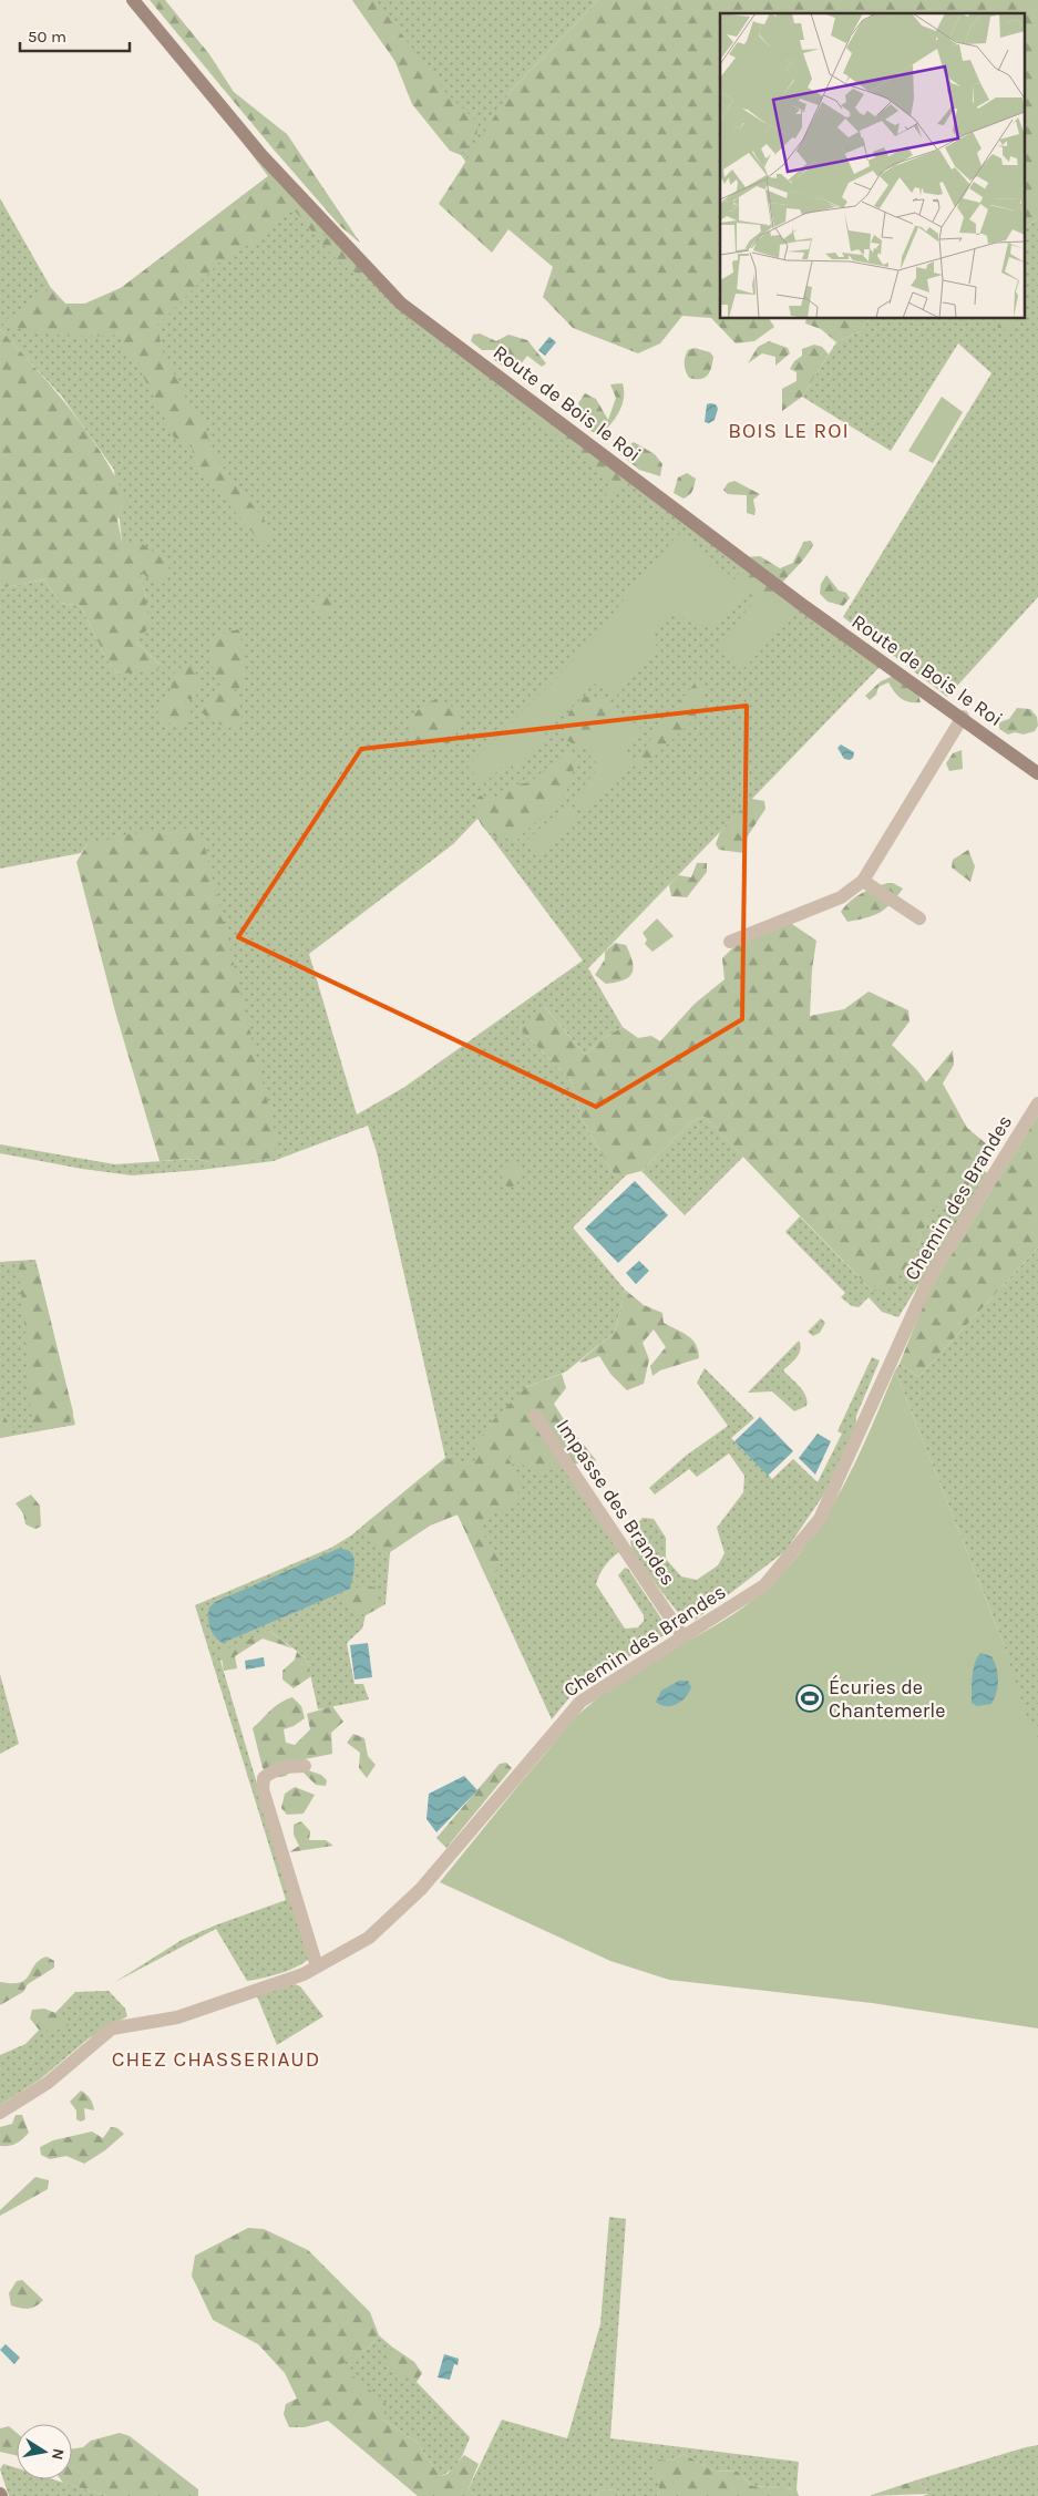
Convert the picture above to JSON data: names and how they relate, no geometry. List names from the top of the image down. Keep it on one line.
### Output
{"streets":{"street":["Route de Bois le Roi","Chemin des Brandes","Impasse des Brandes"]},"crossings":[["Chemin des Brandes","Impasse des Brandes"]],"districts":["BOIS LE ROI","CHEZ CHASSERIAUD"],"places":{"sports":["Écuries de Chantemerle"]},"scale_bar":"50 m","north":"right"}
